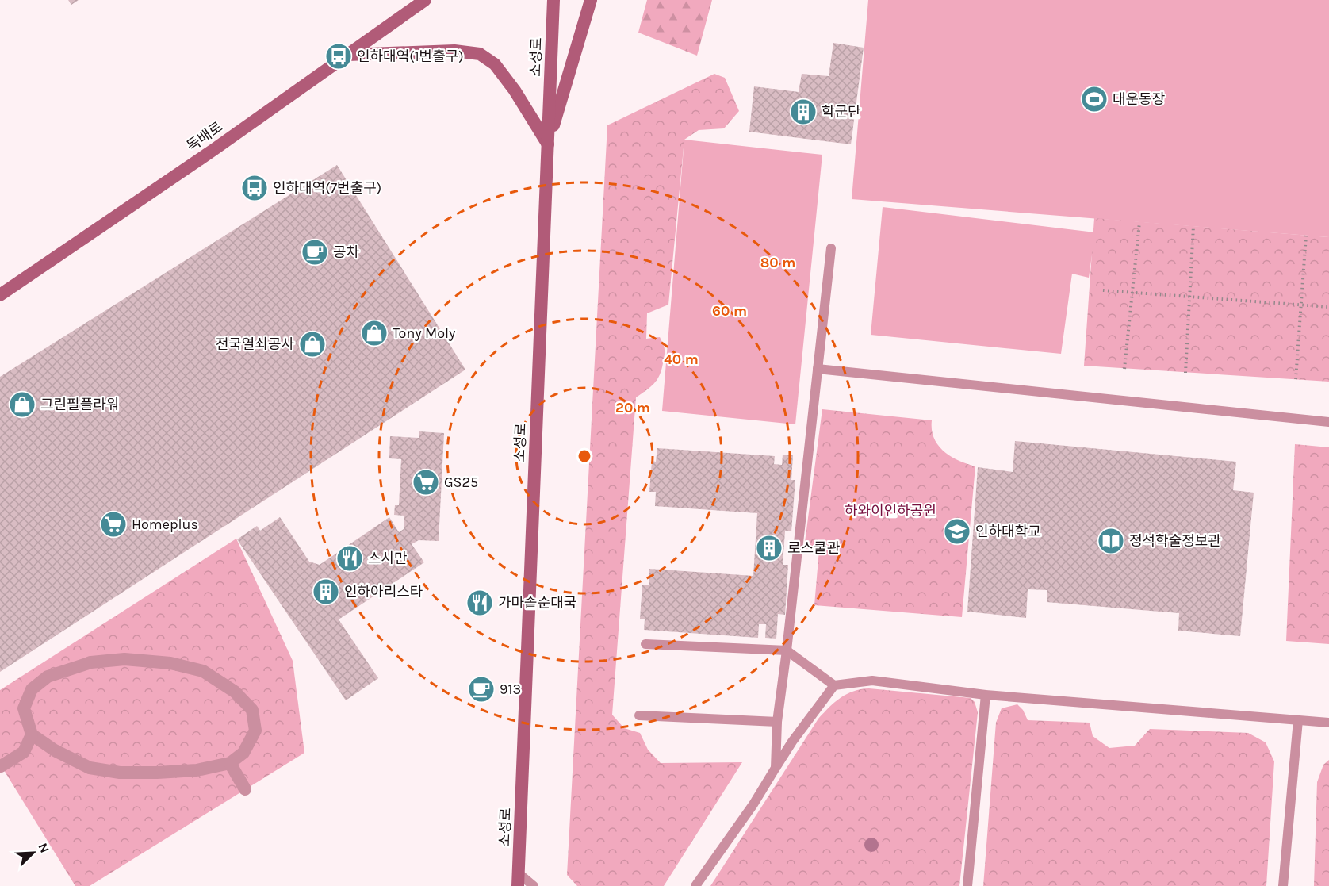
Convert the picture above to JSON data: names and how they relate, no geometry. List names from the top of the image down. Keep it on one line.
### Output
{"streets":{"main road":["소성로","독배로"]},"parks":["하와이인하공원"],"places":{"bus stop":["인하대역(1번출구)","인하대역(7번출구)"],"sports":["대운동장"],"building":["학군단","로스쿨관","인하아리스타"],"cafe":["공차","913"],"shop":["Tony Moly","전국열쇠공사","그린필플라워"],"supermarket":["GS25","Homeplus"],"school or university":["인하대학교"],"library":["정석학술정보관"],"restaurant":["스시만","가마솥순대국"]},"north":"top right","rings":["80 m","60 m","40 m","20 m"]}
